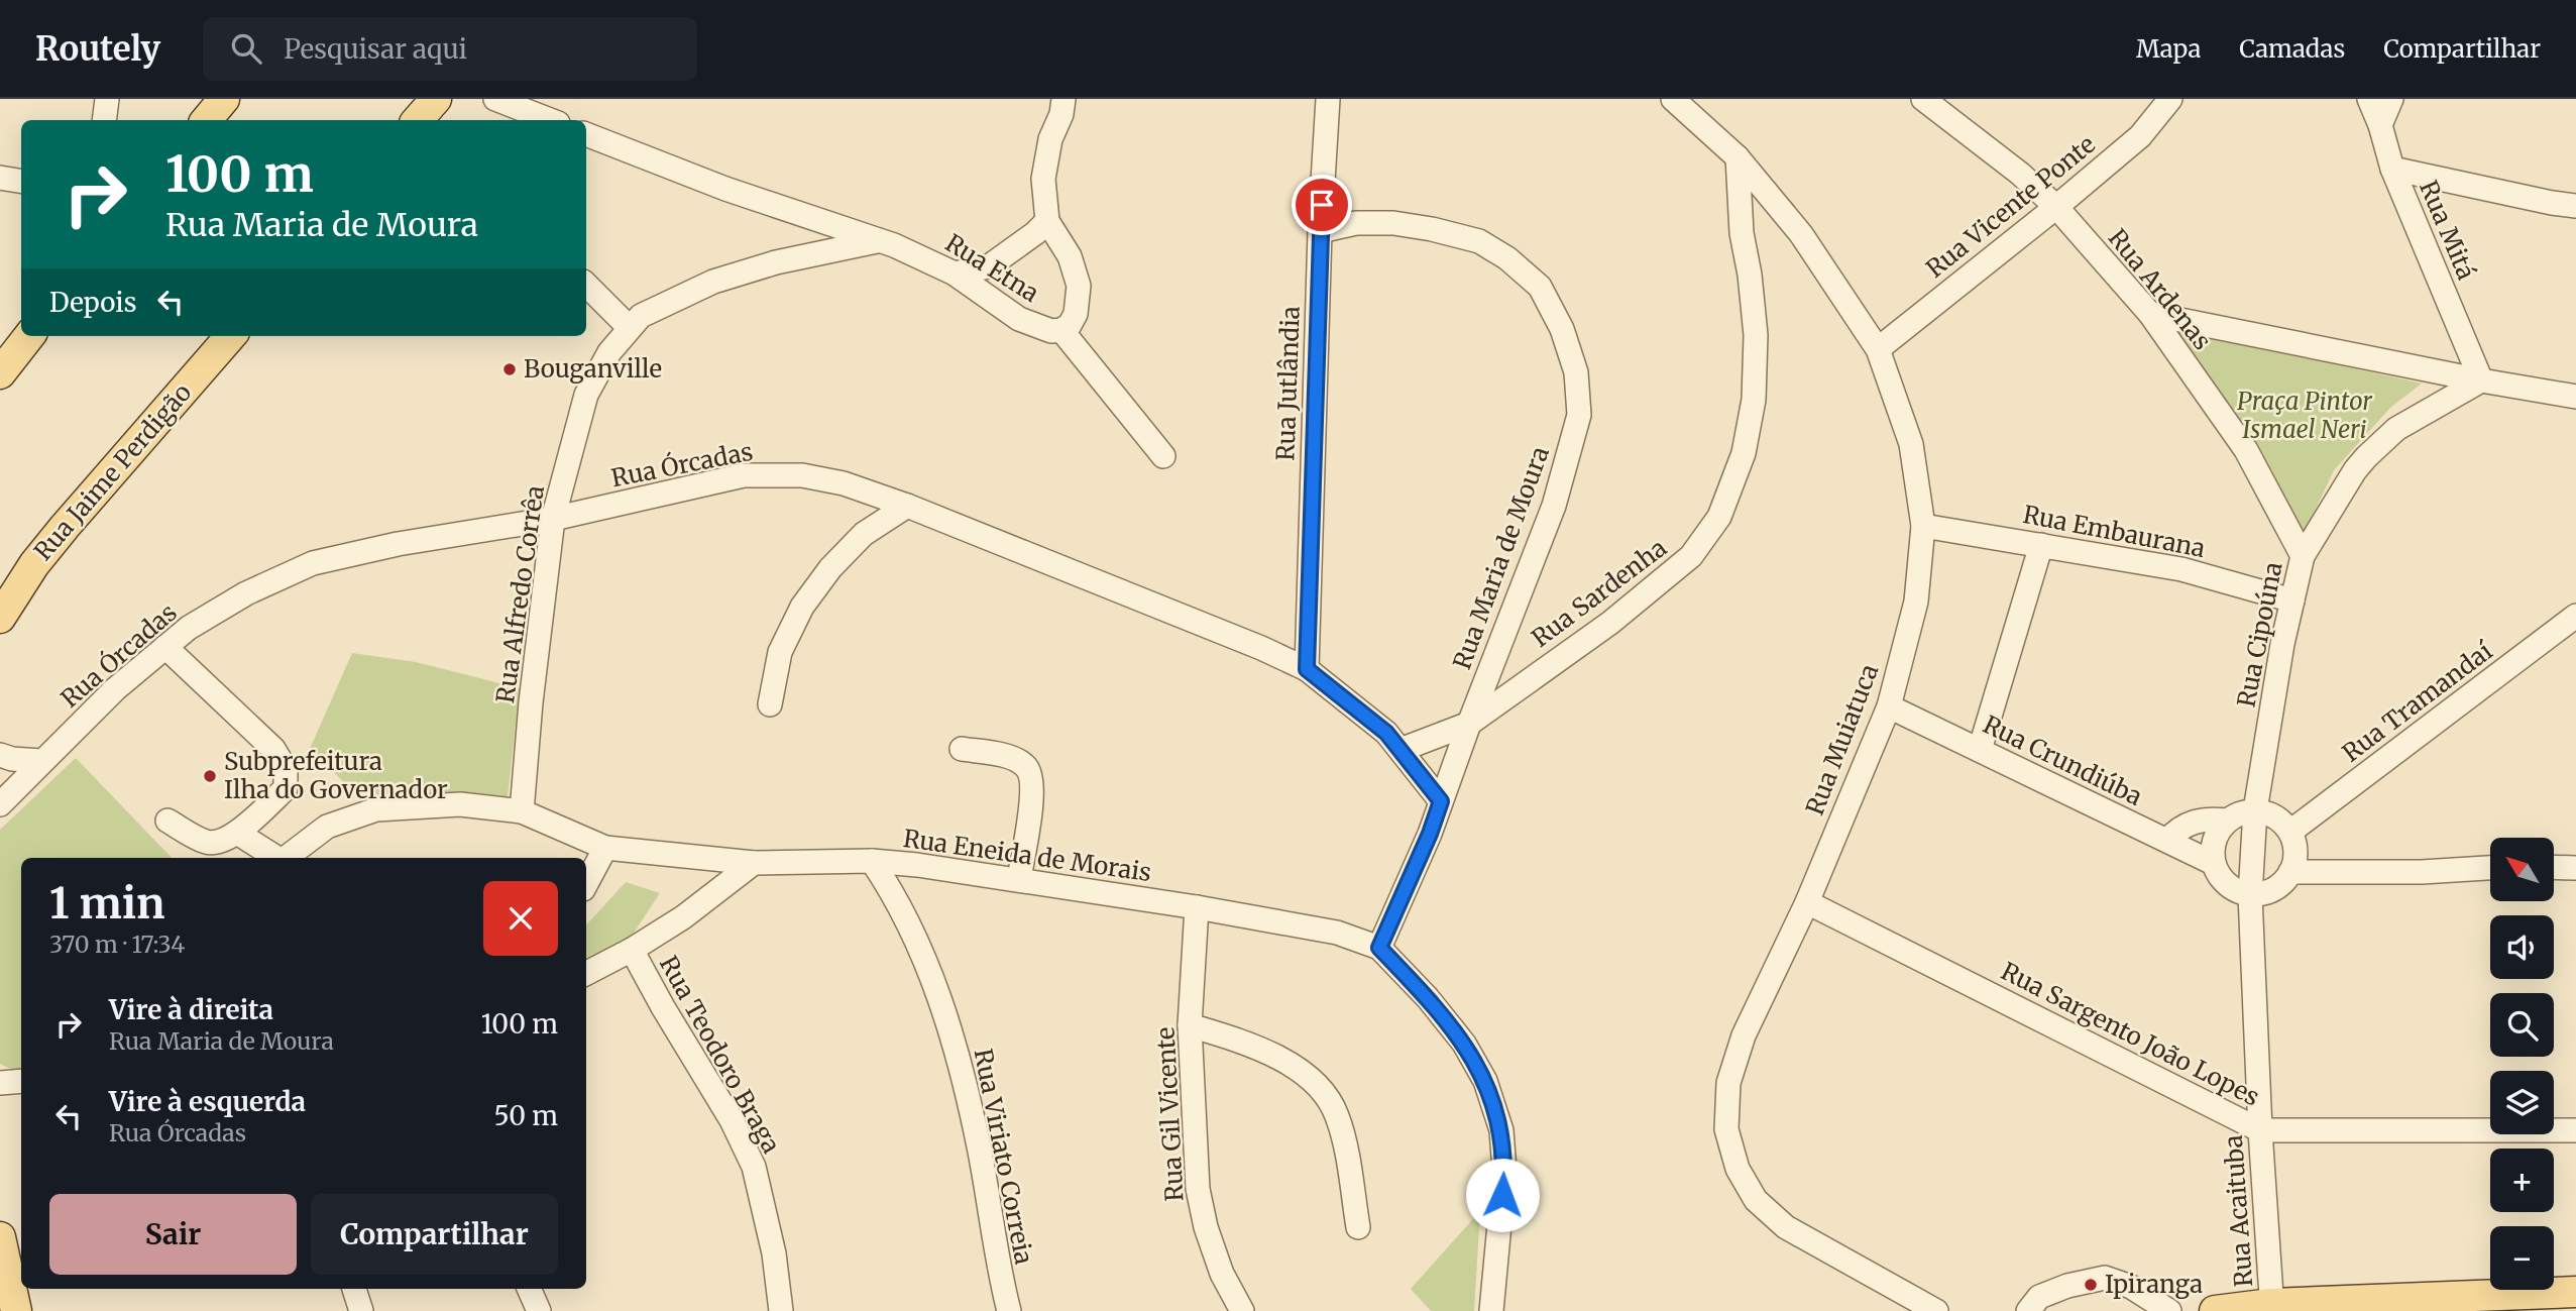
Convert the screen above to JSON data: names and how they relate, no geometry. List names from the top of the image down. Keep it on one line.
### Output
{"streets":{"main road":["Rua Jaime Perdigão"],"street":["Rua Vicente Ponte","Rua Mitá","Rua Etna","Rua Ardenas","Rua Jutlândia","Rua Órcadas","Rua Embaurana","Rua Maria de Moura","Rua Sardenha","Rua Alfredo Corrêa","Rua Cipoúna","Rua Tramandaí","Rua Muiatuca","Rua Crundiúba","Rua Eneida de Morais","Rua Sargento João Lopes","Rua Teodoro Braga","Rua Gil Vicente","Rua Viriato Correia","Rua Acaituba"]},"crossings":[["Rua Vicente Ponte","Rua Ardenas"],["Rua Vicente Ponte","Rua Muiatuca"],["Rua Mitá","Rua Cipoúna"],["Rua Etna","Rua Alfredo Corrêa"],["Rua Ardenas","Rua Cipoúna"],["Rua Jutlândia","Rua Órcadas"],["Rua Jutlândia","Rua Maria de Moura"],["Rua Órcadas","Rua Maria de Moura"],["Rua Órcadas","Rua Sardenha"],["Rua Órcadas","Rua Alfredo Corrêa"],["Rua Embaurana","Rua Cipoúna"],["Rua Embaurana","Rua Muiatuca"],["Rua Maria de Moura","Rua Sardenha"],["Rua Maria de Moura","Rua Eneida de Morais"],["Rua Sardenha","Rua Muiatuca"],["Rua Alfredo Corrêa","Rua Eneida de Morais"],["Rua Cipoúna","Rua Acaituba"],["Rua Muiatuca","Rua Crundiúba"],["Rua Muiatuca","Rua Sargento João Lopes"],["Rua Eneida de Morais","Rua Gil Vicente"],["Rua Eneida de Morais","Rua Viriato Correia"],["Rua Sargento João Lopes","Rua Acaituba"]],"parks":["Praça Pintor Ismael Neri"],"places":["Bouganville","Subprefeitura Ilha do Governador","Ipiranga"],"north":"top left","page":{"header":"Routely","search":"Pesquisar aqui","nav":["Mapa","Camadas","Compartilhar"],"turn":["100 m","Rua Maria de Moura"],"then":"Depois","map_buttons":["+","−"],"heading":["1 min","370 m · 17:34"],"list":[{"name":"Vire à direita","note":"Rua Maria de Moura","value":"100 m"},{"name":"Vire à esquerda","note":"Rua Órcadas","value":"50 m"}],"buttons":["Sair","Compartilhar"]}}
